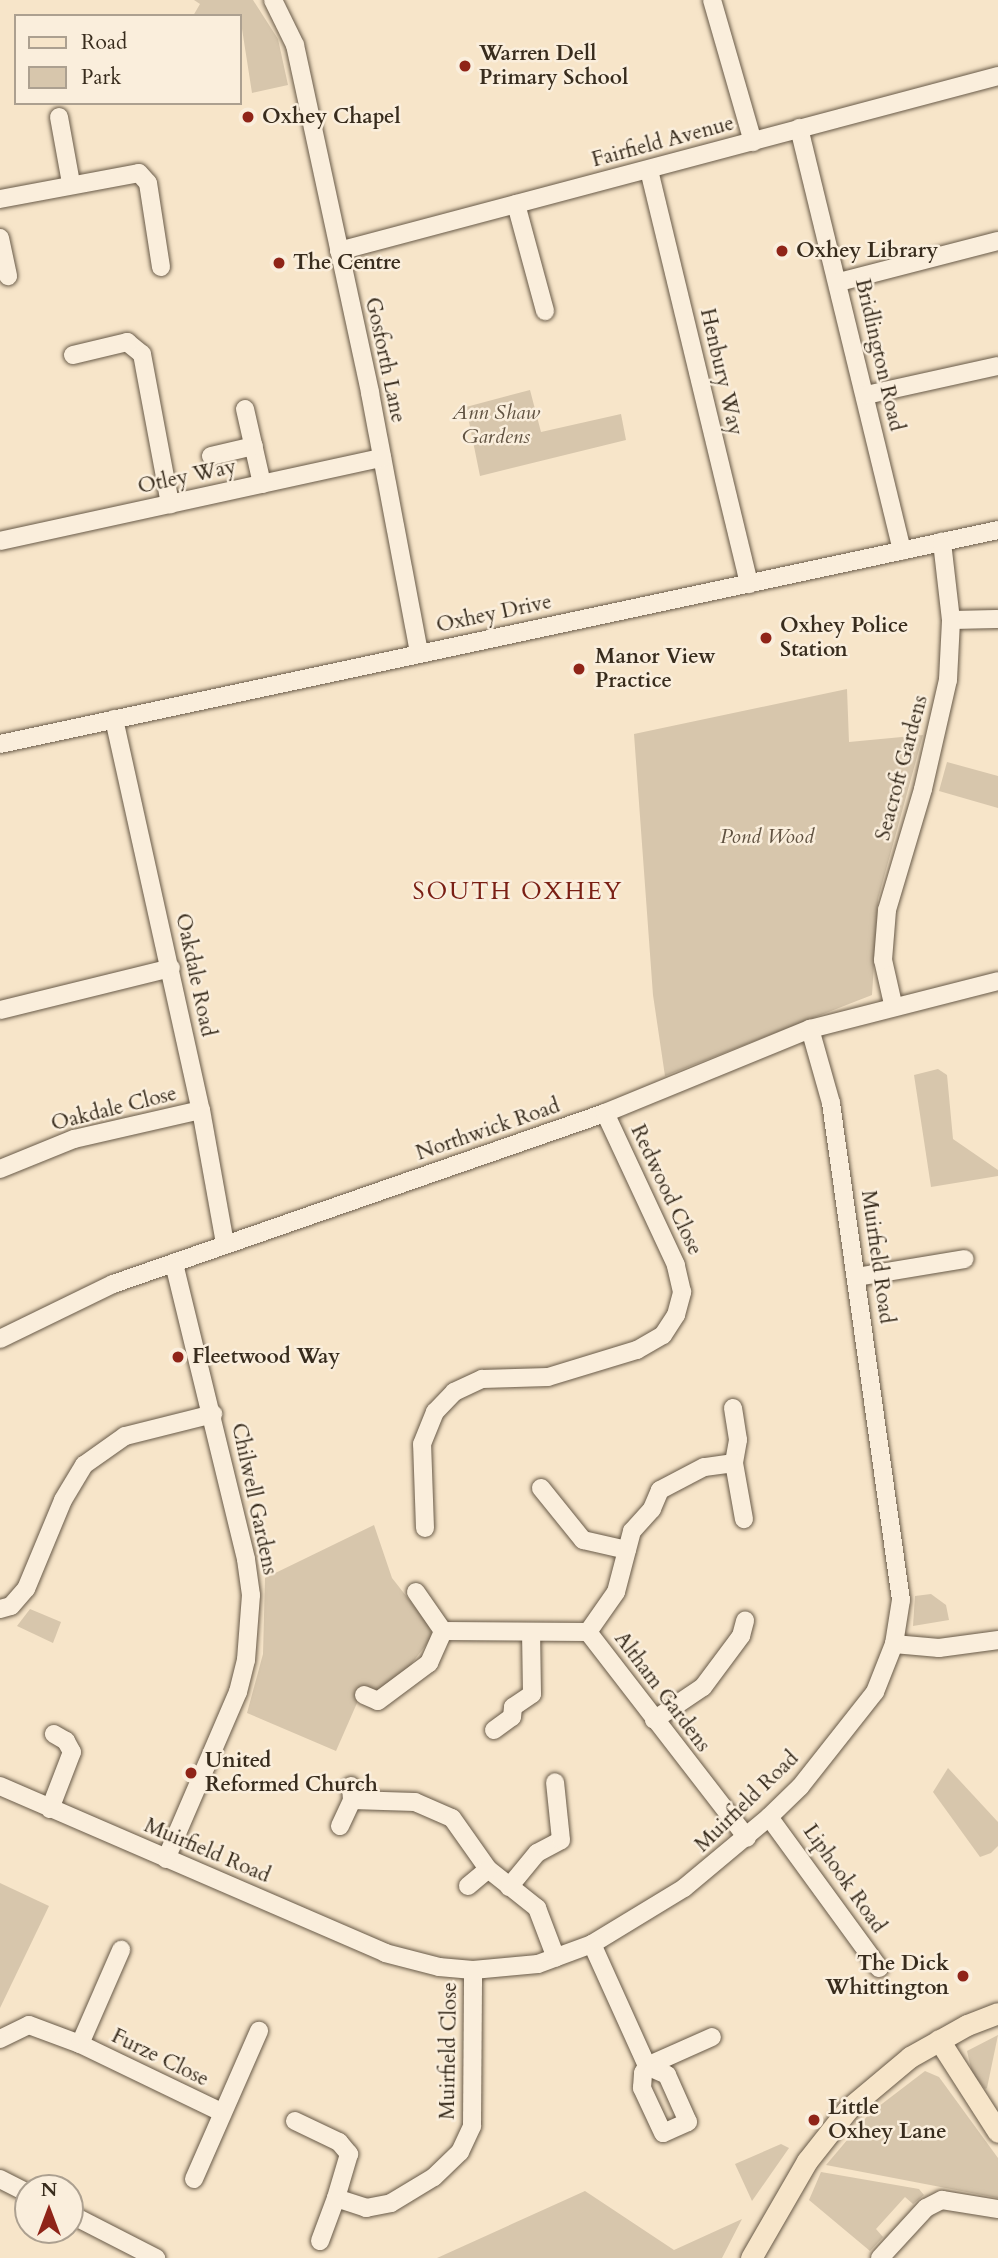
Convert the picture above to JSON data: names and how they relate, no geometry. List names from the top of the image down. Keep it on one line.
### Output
{"streets":{"street":["Fairfield Avenue","Bridlington Road","Gosforth Lane","Henbury Way","Otley Way","Oxhey Drive","Seacroft Gardens","Oakdale Road","Oakdale Close","Northwick Road","Redwood Close","Muirfield Road","Chilwell Gardens","Altham Gardens","Liphook Road","Muirfield Close","Furze Close"]},"crossings":[["Fairfield Avenue","Bridlington Road"],["Fairfield Avenue","Gosforth Lane"],["Fairfield Avenue","Henbury Way"],["Bridlington Road","Oxhey Drive"],["Gosforth Lane","Otley Way"],["Gosforth Lane","Oxhey Drive"],["Henbury Way","Oxhey Drive"],["Oxhey Drive","Seacroft Gardens"],["Oxhey Drive","Oakdale Road"],["Seacroft Gardens","Northwick Road"],["Oakdale Road","Oakdale Close"],["Oakdale Road","Northwick Road"],["Northwick Road","Redwood Close"],["Northwick Road","Muirfield Road"],["Northwick Road","Chilwell Gardens"],["Muirfield Road","Chilwell Gardens"],["Muirfield Road","Altham Gardens"],["Muirfield Road","Liphook Road"],["Muirfield Road","Muirfield Close"]],"districts":["SOUTH OXHEY"],"parks":["Ann Shaw Gardens","Pond Wood"],"places":["Warren Dell Primary School","Oxhey Chapel","Oxhey Library","The Centre","Oxhey Police Station","Manor View Practice","Fleetwood Way","United Reformed Church","The Dick Whittington","Little Oxhey Lane"],"legend":["Road","Park"],"north":"top"}
